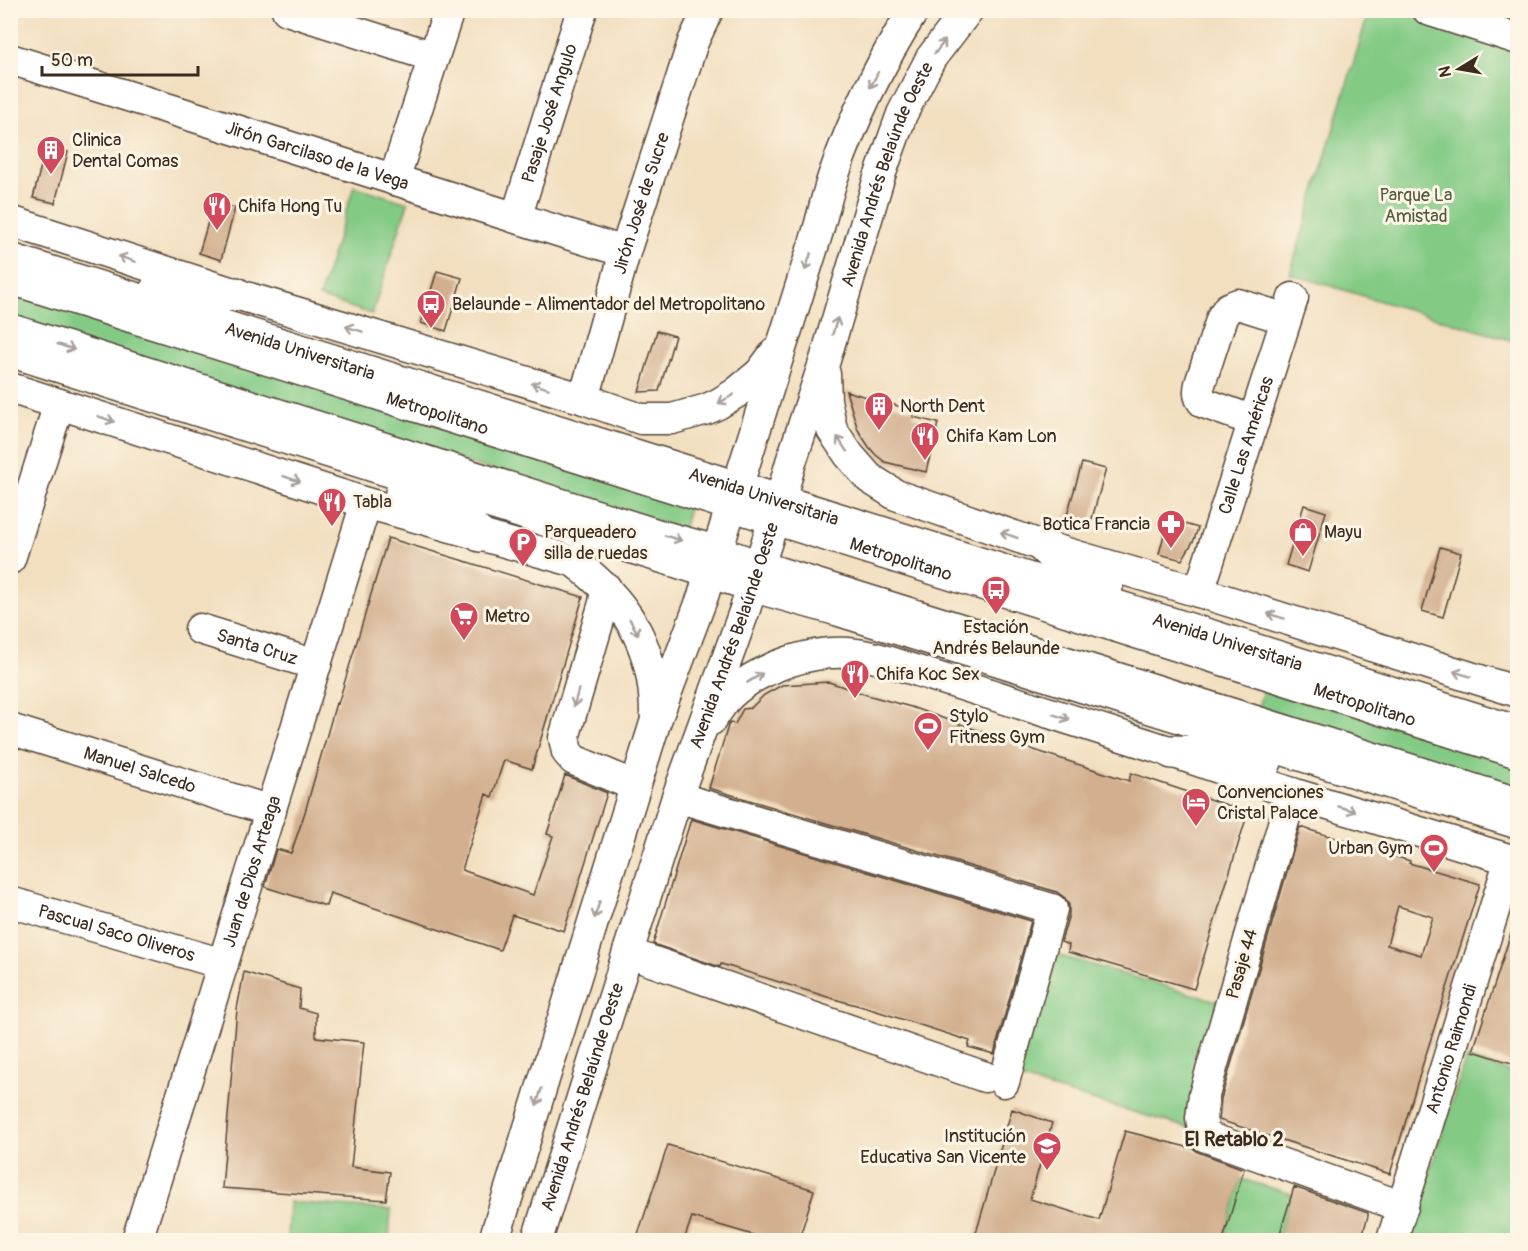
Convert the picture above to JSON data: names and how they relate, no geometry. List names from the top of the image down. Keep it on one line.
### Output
{"streets":{"main road":["Avenida Universitaria"],"street":["Pasaje José Angulo","Jirón Garcilaso de la Vega","Avenida Andrés Belaúnde Oeste","Jirón José de Sucre","Metropolitano","Calle Las Américas","Santa Cruz","Manuel Salcedo","Juan de Dios Arteaga","Pascual Saco Oliveros","Pasaje 44","Antonio Raimondi"]},"crossings":[["Pasaje José Angulo","Jirón Garcilaso de la Vega"],["Jirón Garcilaso de la Vega","Jirón José de Sucre"],["Avenida Andrés Belaúnde Oeste","Avenida Universitaria"],["Avenida Andrés Belaúnde Oeste","Metropolitano"],["Jirón José de Sucre","Avenida Universitaria"],["Avenida Universitaria","Metropolitano"],["Santa Cruz","Juan de Dios Arteaga"],["Manuel Salcedo","Juan de Dios Arteaga"],["Juan de Dios Arteaga","Pascual Saco Oliveros"],["Pasaje 44","Antonio Raimondi"]],"districts":["El Retablo 2"],"parks":["Parque La Amistad"],"places":{"building":["Clinica Dental Comas","North Dent"],"restaurant":["Chifa Hong Tu","Chifa Kam Lon","Tabla","Chifa Koc Sex"],"bus stop":["Belaunde - Alimentador del Metropolitano","Estación Andrés Belaunde"],"pharmacy":["Botica Francia"],"shop":["Mayu"],"parking":["Parqueadero silla de ruedas"],"supermarket":["Metro"],"sports":["Stylo Fitness Gym","Urban Gym"],"hotel":["Convenciones Cristal Palace"],"school or university":["Institución Educativa San Vicente"]},"scale_bar":"50 m","north":"left"}
